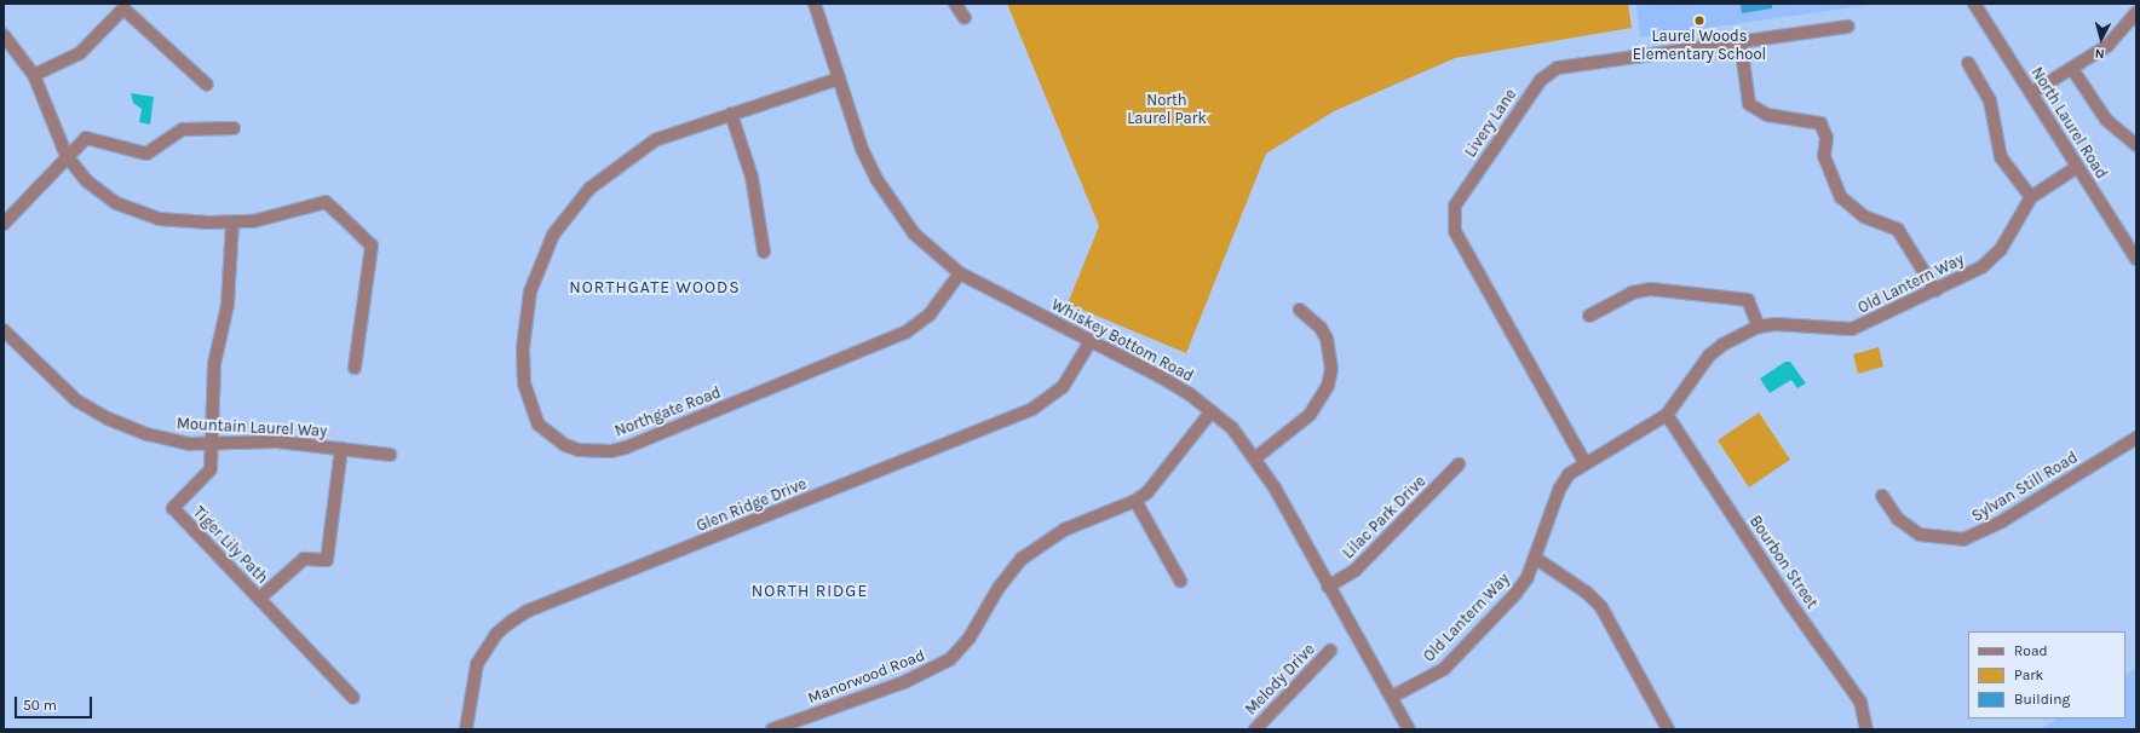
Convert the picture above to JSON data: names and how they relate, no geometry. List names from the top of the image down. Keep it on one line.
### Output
{"streets":{"street":["Livery Lane","North Laurel Road","Old Lantern Way","Whiskey Bottom Road","Northgate Road","Mountain Laurel Way","Sylvan Still Road","Glen Ridge Drive","Lilac Park Drive","Tiger Lily Path","Bourbon Street","Manorwood Road","Melody Drive"]},"crossings":[["Livery Lane","Old Lantern Way"],["North Laurel Road","Old Lantern Way"],["Old Lantern Way","Whiskey Bottom Road"],["Old Lantern Way","Bourbon Street"],["Whiskey Bottom Road","Northgate Road"],["Whiskey Bottom Road","Glen Ridge Drive"],["Whiskey Bottom Road","Lilac Park Drive"],["Whiskey Bottom Road","Manorwood Road"],["Mountain Laurel Way","Tiger Lily Path"]],"districts":["NORTHGATE WOODS","NORTH RIDGE"],"parks":["North Laurel Park"],"places":["Laurel Woods Elementary School"],"legend":["Road","Park","Building"],"scale_bar":"50 m","north":"bottom"}
